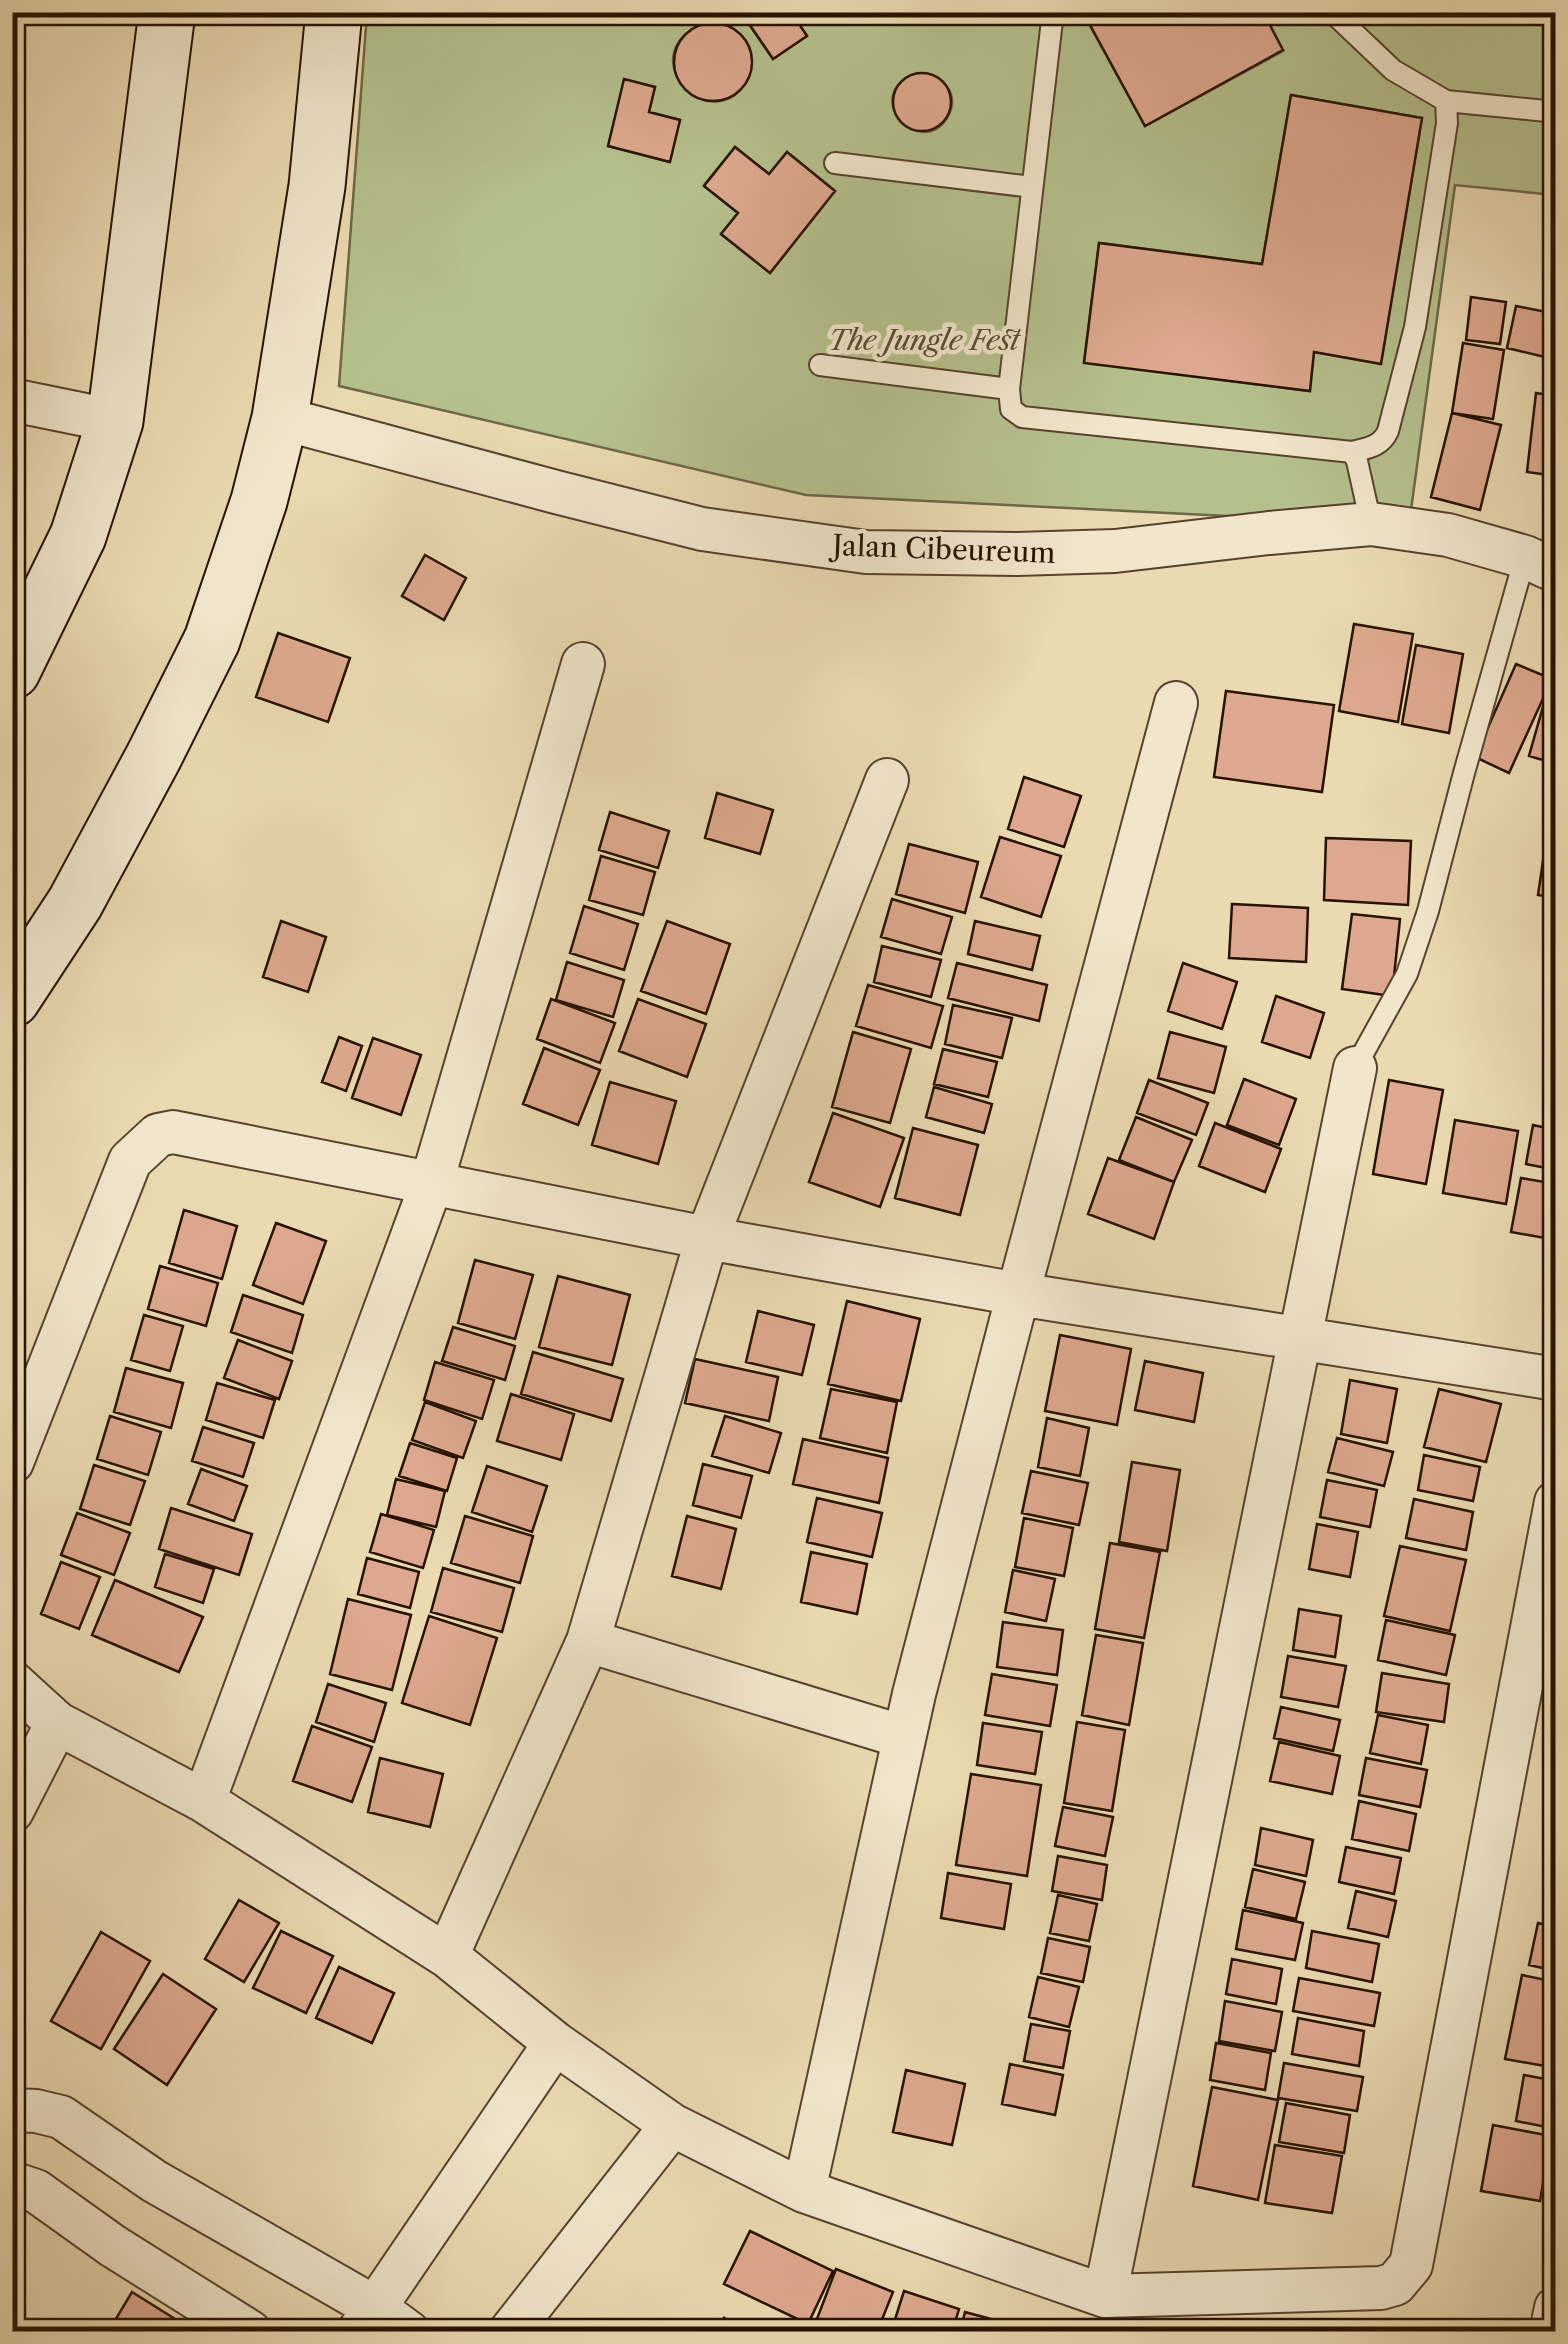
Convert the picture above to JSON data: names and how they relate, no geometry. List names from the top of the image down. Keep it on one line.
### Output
{"streets":{"street":["Jalan Cibeureum"]},"parks":["The Jungle Fest"]}
